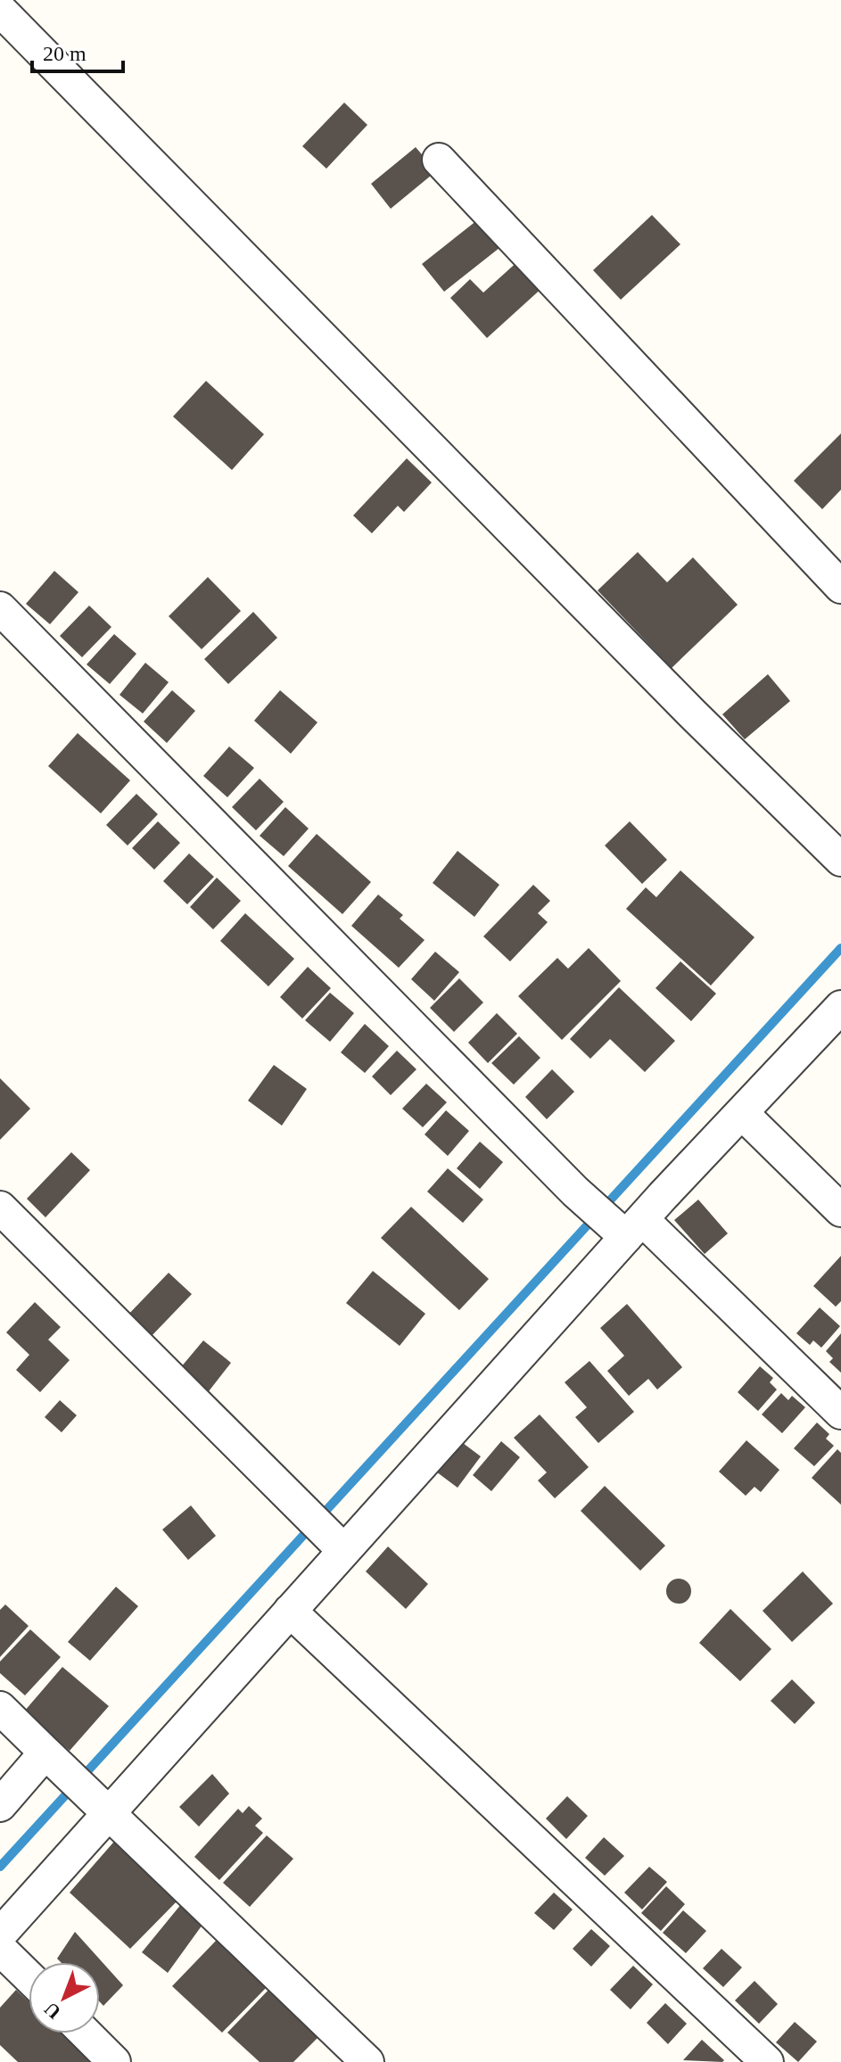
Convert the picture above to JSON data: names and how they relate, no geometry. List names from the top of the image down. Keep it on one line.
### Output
{"scale_bar":"20 m","north":"bottom left"}
